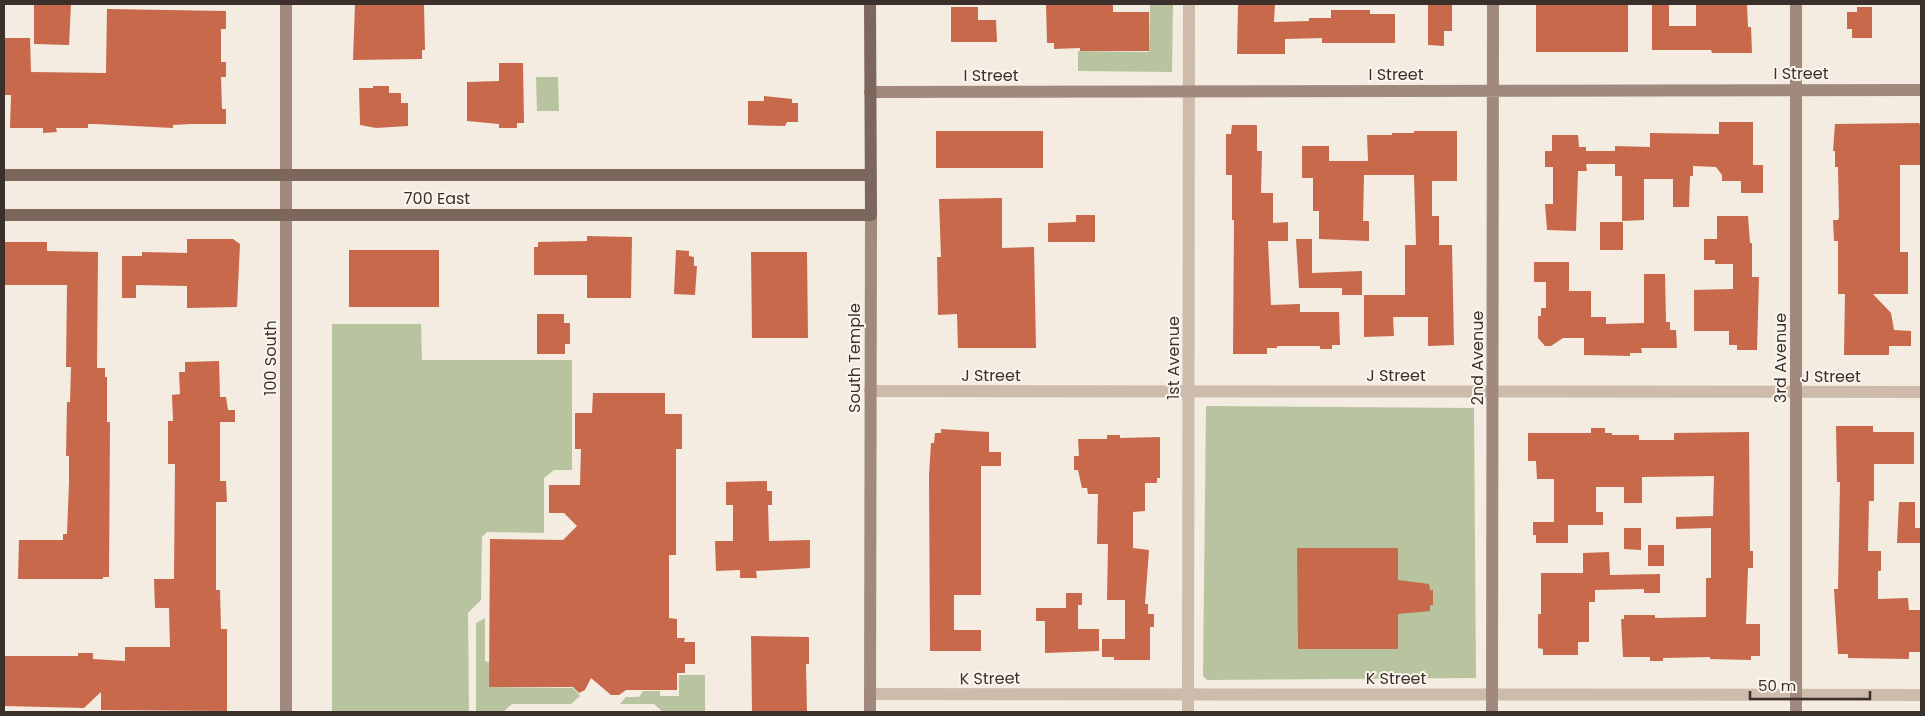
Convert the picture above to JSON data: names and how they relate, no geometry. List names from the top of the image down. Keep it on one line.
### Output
{"streets":{"main road":["700 East","South Temple"],"street":["I Street","100 South","1st Avenue","2nd Avenue","3rd Avenue","J Street","K Street"]},"crossings":[["I Street","South Temple"],["I Street","1st Avenue"],["I Street","2nd Avenue"],["I Street","3rd Avenue"],["700 East","100 South"],["700 East","South Temple"],["South Temple","J Street"],["South Temple","K Street"],["1st Avenue","J Street"],["1st Avenue","K Street"],["2nd Avenue","J Street"],["2nd Avenue","K Street"],["3rd Avenue","J Street"],["3rd Avenue","K Street"]],"scale_bar":"50 m"}
